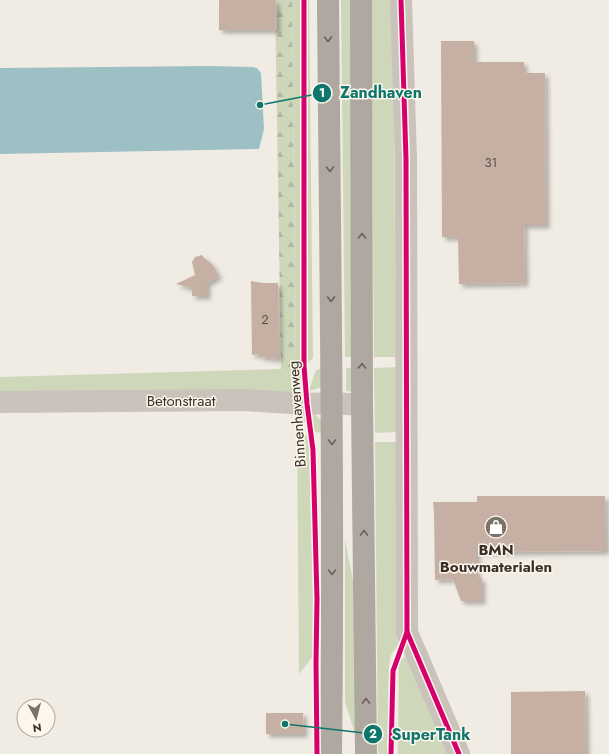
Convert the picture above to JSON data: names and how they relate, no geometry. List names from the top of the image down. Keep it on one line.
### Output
{"streets":{"main road":["Binnenhavenweg"],"street":["Betonstraat"]},"crossings":[["Betonstraat","Binnenhavenweg"]],"places":{"other":["Zandhaven","SuperTank"],"shop":["BMN Bouwmaterialen"]},"house_numbers":["31","2"],"north":"bottom"}
